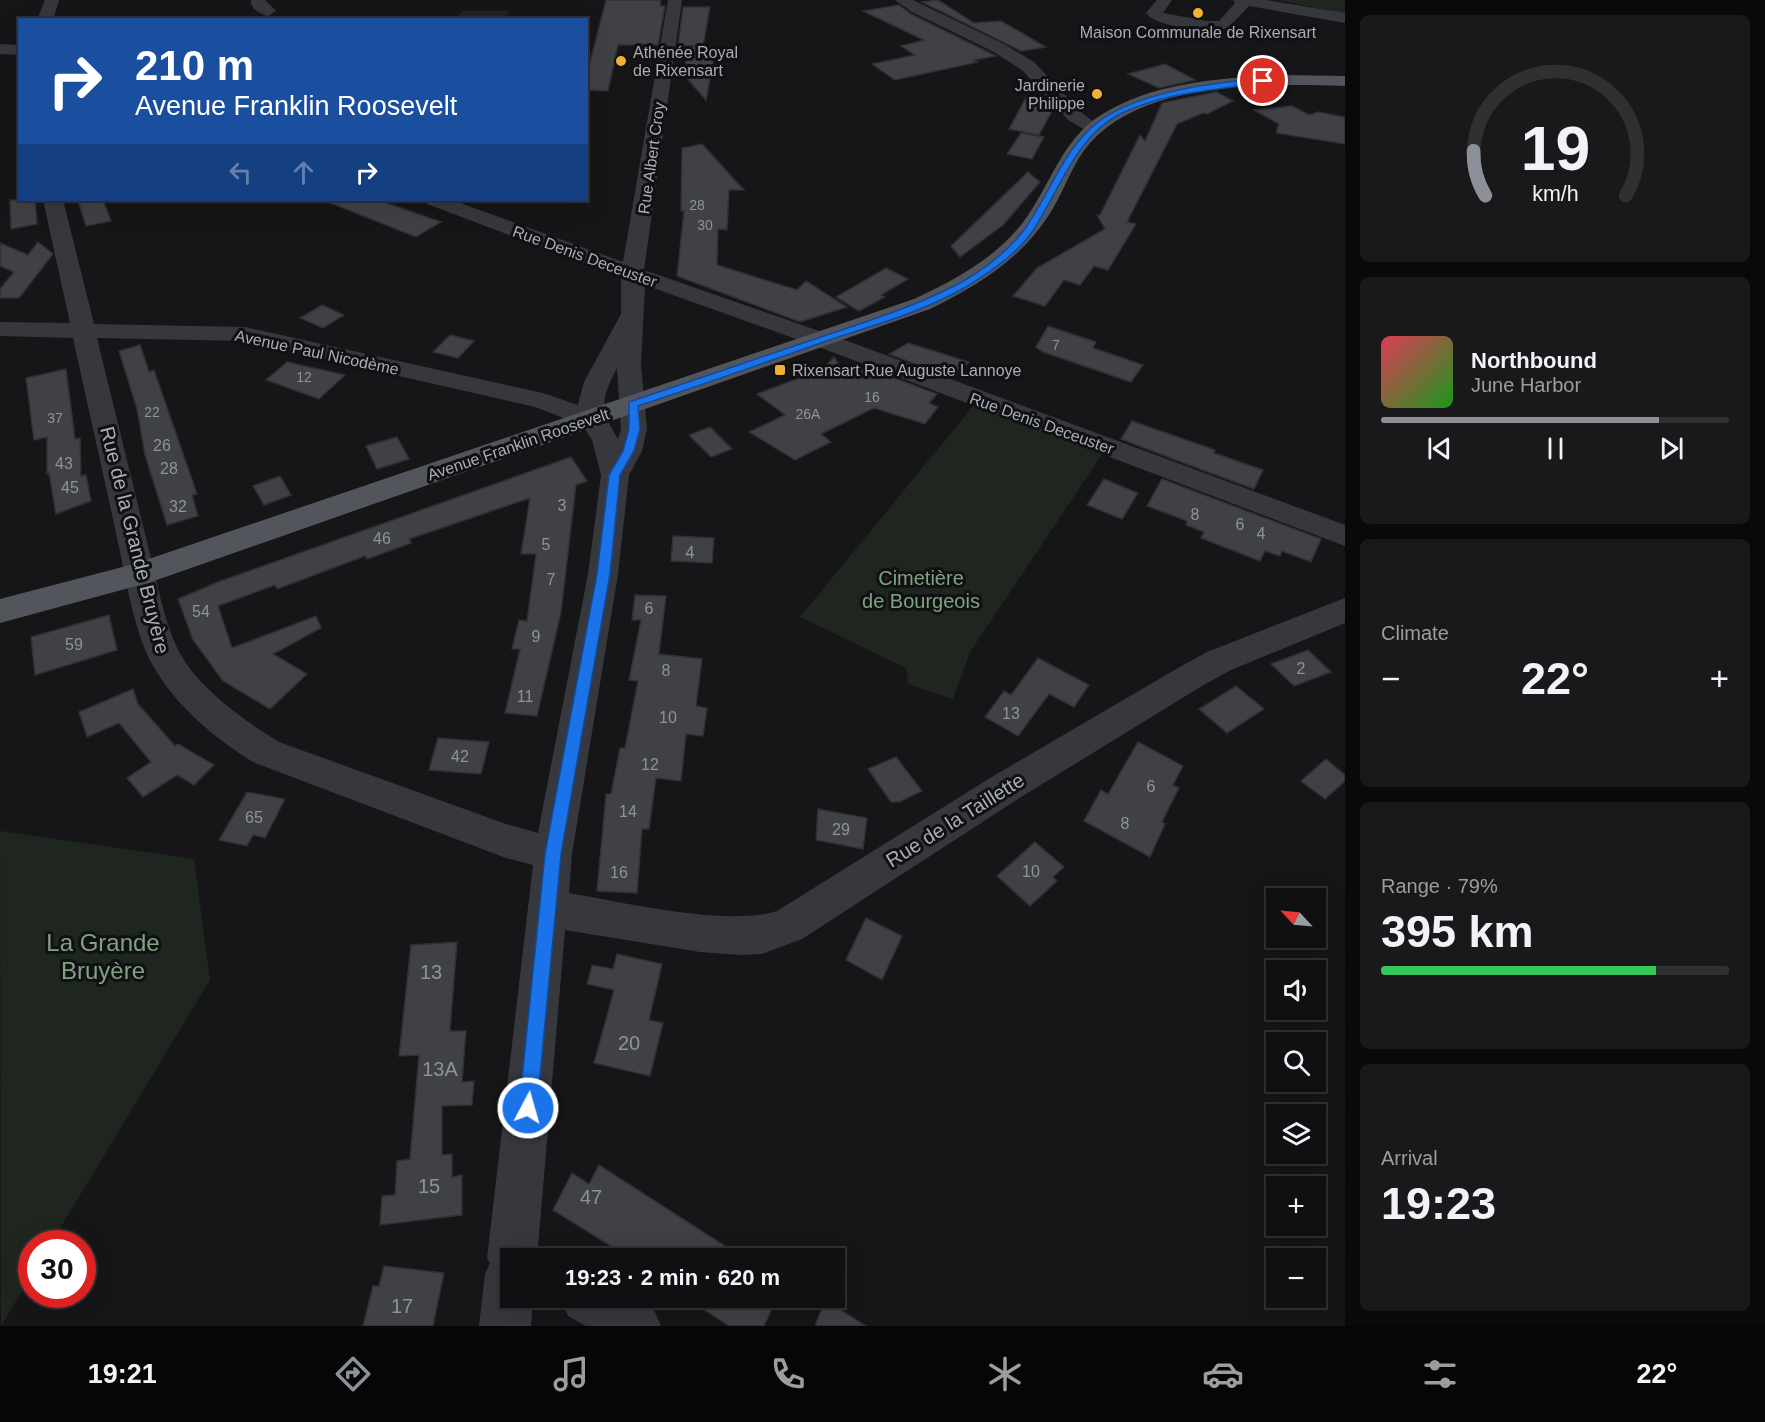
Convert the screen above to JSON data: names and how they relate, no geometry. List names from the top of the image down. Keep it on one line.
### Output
{"streets":{"main road":["Avenue Franklin Roosevelt"],"street":["Rue Albert Croy","Rue Denis Deceuster","Avenue Paul Nicodème","Rue de la Grande Bruyère","Rue de la Taillette"]},"crossings":[["Rue Albert Croy","Rue Denis Deceuster"],["Rue Albert Croy","Avenue Paul Nicodème"],["Rue Albert Croy","Avenue Franklin Roosevelt"],["Rue Denis Deceuster","Avenue Franklin Roosevelt"],["Avenue Paul Nicodème","Avenue Franklin Roosevelt"],["Avenue Paul Nicodème","Rue de la Grande Bruyère"],["Avenue Franklin Roosevelt","Rue de la Grande Bruyère"]],"parks":["Cimetière de Bourgeois","La Grande Bruyère"],"places":{"other":["Maison Communale de Rixensart","Athénée Royal de Rixensart","Jardinerie Philippe"],"transit":["Rixensart Rue Auguste Lannoye"]},"house_numbers":["28","30","7","12","16","22","26A","37","26","43","28","45","3","32","8","6","4","46","5","4","7","6","54","9","59","2","8","11","13","10","42","12","6","14","65","8","29","10","16","13","20","13A","15","47","17"],"north":"top left","page":{"turn":["210 m","Avenue Franklin Roosevelt"],"song":["Northbound","June Harbor"],"tile":["Climate",["Range · 79%","395 km"],["Arrival","19:23"]],"heat":["−","22°","+"],"map_buttons":["+","−"],"limit":"30","trip":"19:23 · 2 min · 620 m","tabs":["19:21","22°"],"gauge":["19","km/h"]}}
